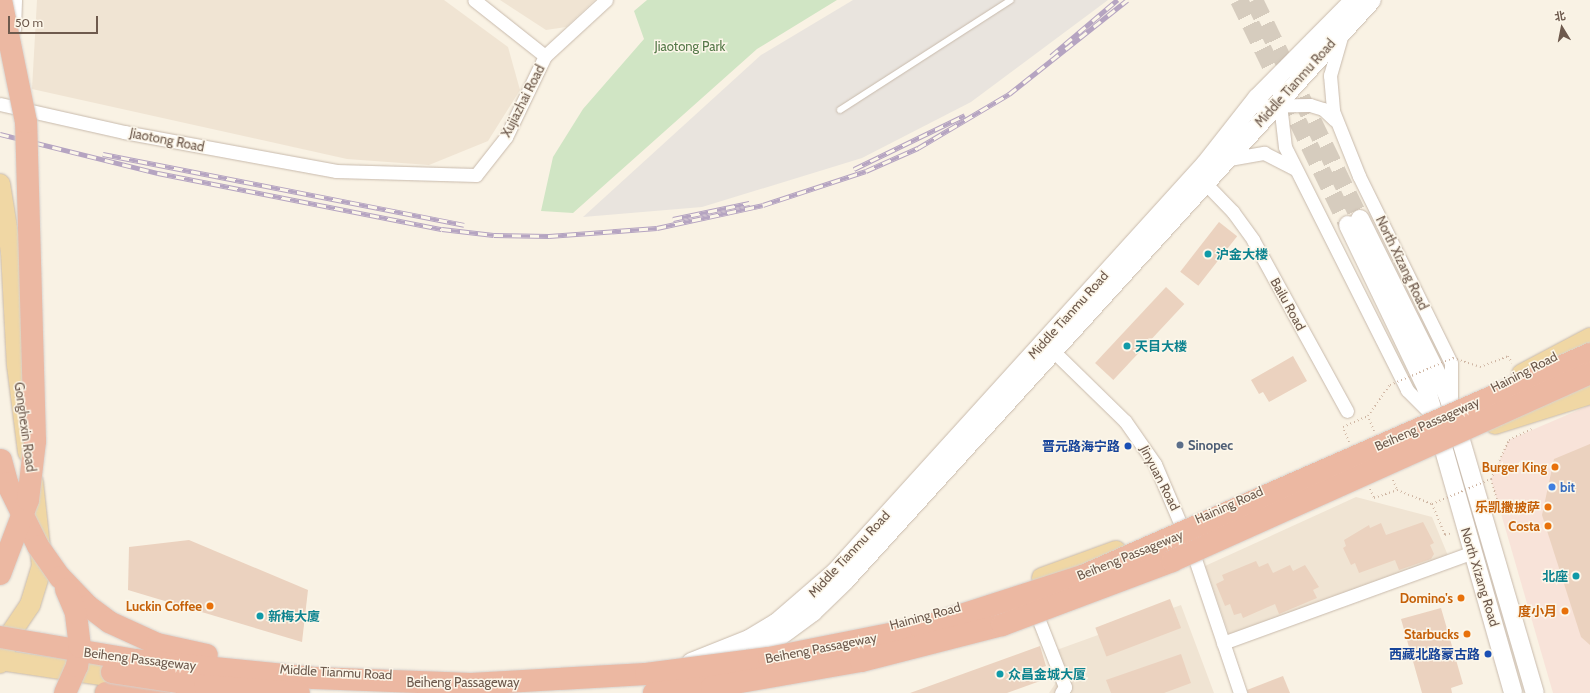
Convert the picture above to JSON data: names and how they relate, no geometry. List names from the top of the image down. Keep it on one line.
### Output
{"streets":{"highway":["Beiheng Passageway"],"main road":["Middle Tianmu Road","North Xizang Road","Haining Road","Gonghexin Road"],"street":["Xujiazhai Road","Jiaotong Road","Bailu Road","Jinyuan Road"]},"crossings":[["Middle Tianmu Road","North Xizang Road"],["Middle Tianmu Road","Bailu Road"],["Middle Tianmu Road","Haining Road"],["Middle Tianmu Road","Beiheng Passageway"],["Middle Tianmu Road","Gonghexin Road"],["Middle Tianmu Road","Jinyuan Road"],["Xujiazhai Road","Jiaotong Road"],["North Xizang Road","Haining Road"],["Haining Road","Jinyuan Road"],["Beiheng Passageway","Gonghexin Road"]],"parks":["Jiaotong Park"],"places":["沪金大楼","天目大楼","Sinopec","晋元路海宁路","Burger King","bit","乐凯撒披萨","Costa","北座","Domino's","Luckin Coffee","度小月","新梅大廈","Starbucks","西藏北路蒙古路","众昌金城大厦"],"scale_bar":"50 m","north":"top"}
